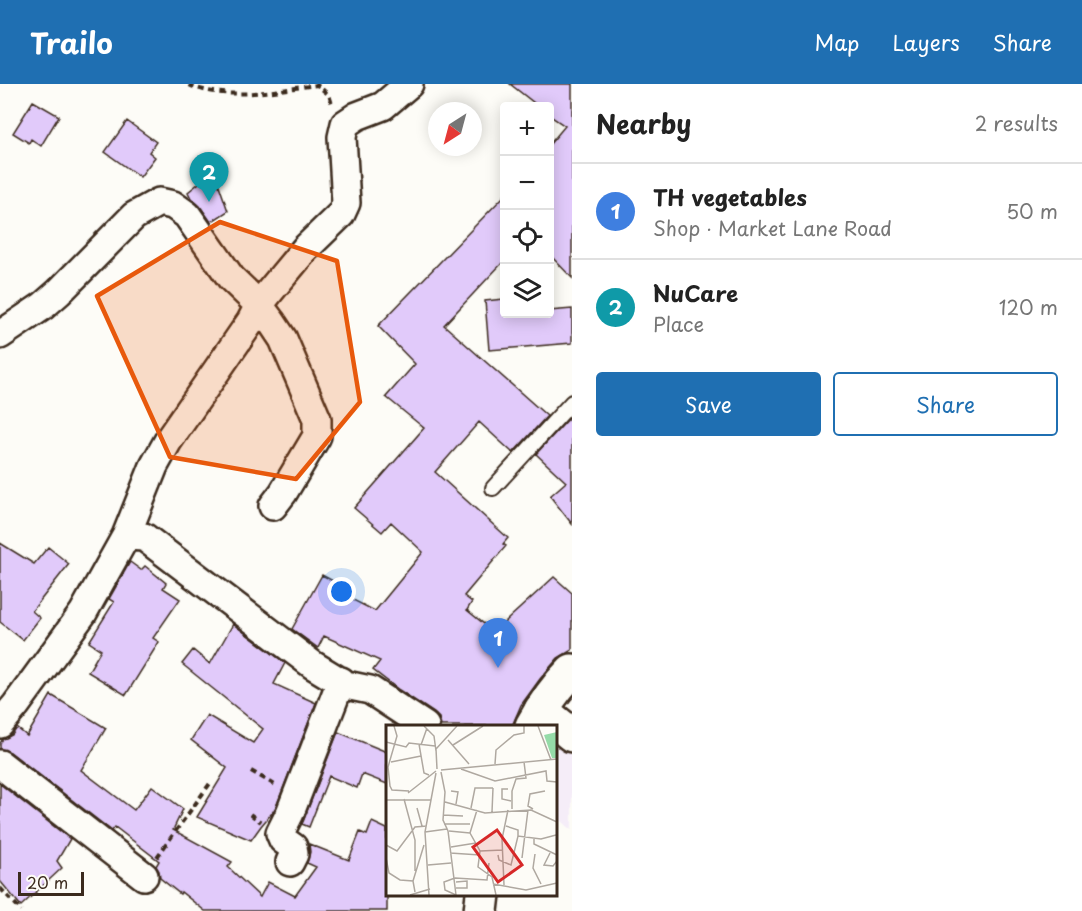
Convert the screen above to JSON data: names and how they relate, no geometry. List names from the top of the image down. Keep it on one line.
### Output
{"scale_bar":"20 m","north":"bottom left","page":{"header":"Trailo","nav":["Map","Layers","Share"],"heading":["Nearby","2 results"],"map_buttons":["+","−"],"pins":["2","1"],"list":[{"mark":"1","name":"TH vegetables","note":"Shop · Market Lane Road","value":"50 m"},{"mark":"2","name":"NuCare","note":"Place","value":"120 m"}],"buttons":["Save","Share"],"scale":"20 m"}}
